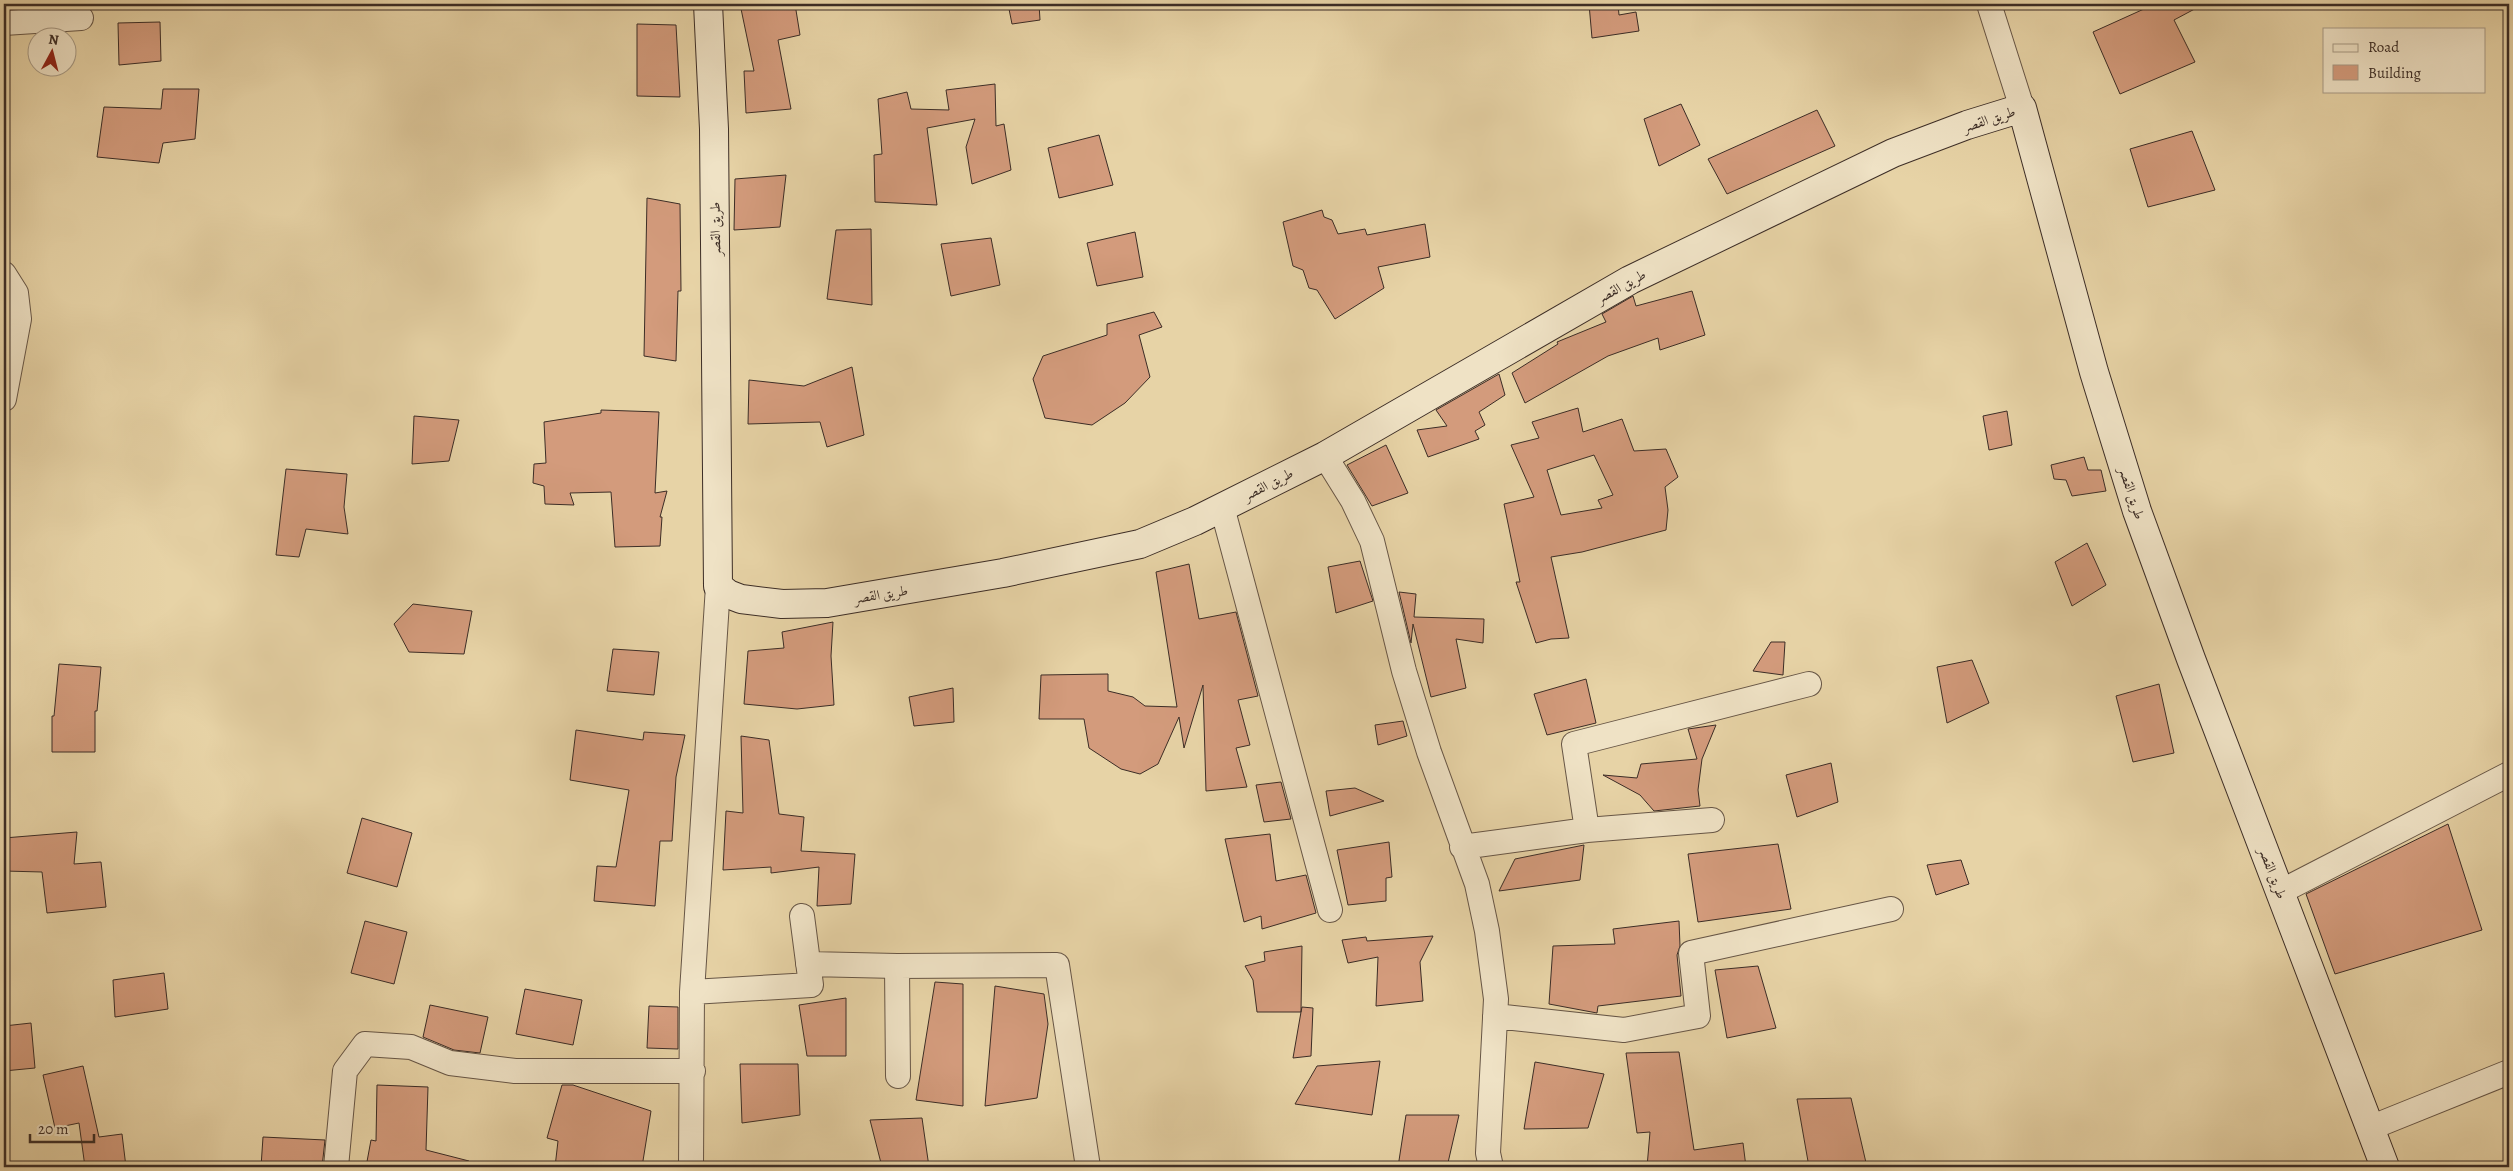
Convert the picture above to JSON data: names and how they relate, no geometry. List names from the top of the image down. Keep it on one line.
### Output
{"streets":{"street":["طريق القصر"]},"legend":["Road","Building"],"scale_bar":"20 m","north":"top"}
